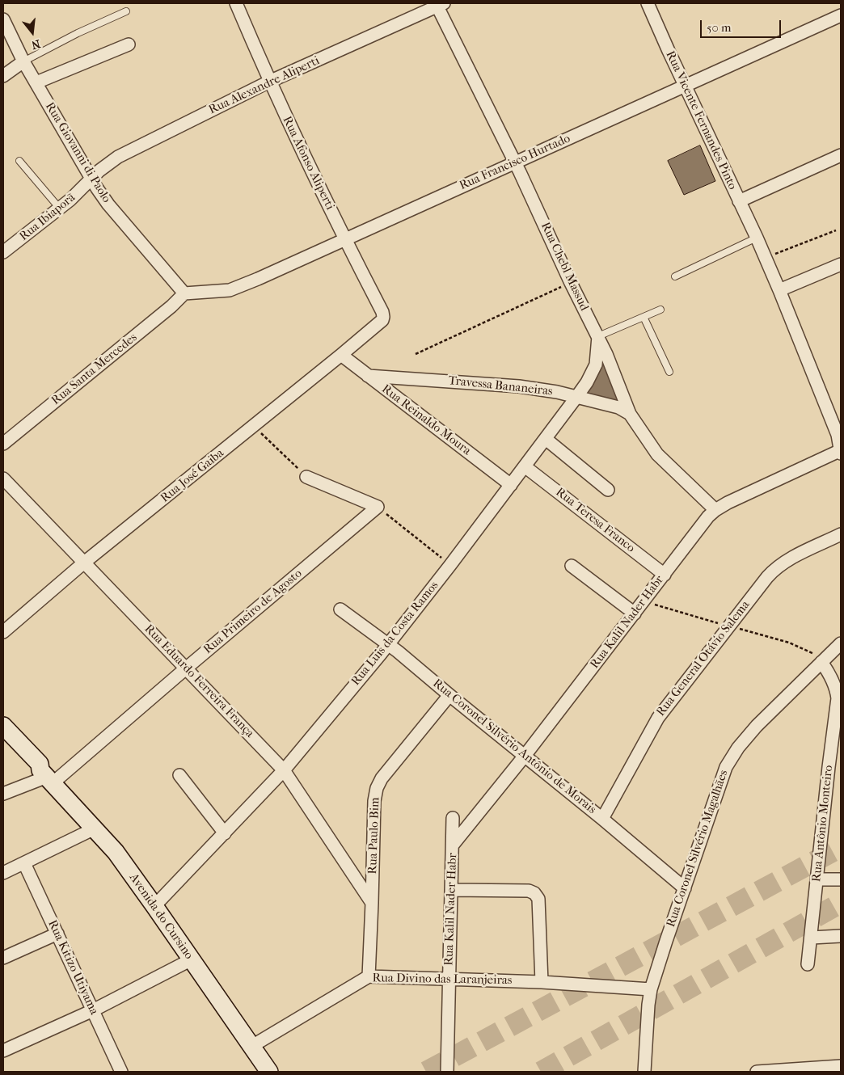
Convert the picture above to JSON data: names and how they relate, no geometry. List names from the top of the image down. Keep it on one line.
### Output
{"streets":{"main road":["Avenida do Cursino"],"street":["Rua Alexandre Aliperti","Rua Vicente Fernandes Pinto","Rua Giovanni di Paolo","Rua Francisco Hurtado","Rua Afonso Aliperti","Rua Ibiaporã","Rua Chebl Massud","Rua Santa Mercedes","Travessa Bananeiras","Rua Reinaldo Moura","Rua José Gaiba","Rua Teresa Franco","Rua Primeiro de Agosto","Rua Kalil Nader Habr","Rua Luis da Costa Ramos","Rua General Otávio Salema","Rua Eduardo Ferreira França","Rua Coronel Silvério Antônio de Morais","Rua Antônio Monteiro","Rua Paulo Bim","Rua Coronel Silvério Magalhães","Rua Kitizo Utiyama","Rua Divino das Laranjeiras"]},"crossings":[["Rua Alexandre Aliperti","Rua Giovanni di Paolo"],["Rua Alexandre Aliperti","Rua Afonso Aliperti"],["Rua Alexandre Aliperti","Rua Ibiaporã"],["Rua Alexandre Aliperti","Rua Chebl Massud"],["Rua Vicente Fernandes Pinto","Rua Francisco Hurtado"],["Rua Vicente Fernandes Pinto","Rua Kalil Nader Habr"],["Rua Giovanni di Paolo","Rua Francisco Hurtado"],["Rua Giovanni di Paolo","Rua Ibiaporã"],["Rua Giovanni di Paolo","Rua Santa Mercedes"],["Rua Francisco Hurtado","Rua Afonso Aliperti"],["Rua Francisco Hurtado","Rua Chebl Massud"],["Rua Francisco Hurtado","Rua Santa Mercedes"],["Rua Afonso Aliperti","Rua José Gaiba"],["Rua Chebl Massud","Travessa Bananeiras"],["Rua Chebl Massud","Rua Kalil Nader Habr"],["Rua Chebl Massud","Rua Luis da Costa Ramos"],["Travessa Bananeiras","Rua Reinaldo Moura"],["Travessa Bananeiras","Rua Luis da Costa Ramos"],["Rua Reinaldo Moura","Rua José Gaiba"],["Rua Reinaldo Moura","Rua Luis da Costa Ramos"],["Rua José Gaiba","Rua Eduardo Ferreira França"],["Rua Teresa Franco","Rua Kalil Nader Habr"],["Rua Teresa Franco","Rua Luis da Costa Ramos"],["Rua Primeiro de Agosto","Rua Eduardo Ferreira França"],["Rua Primeiro de Agosto","Avenida do Cursino"],["Rua Kalil Nader Habr","Rua Coronel Silvério Antônio de Morais"],["Rua Kalil Nader Habr","Rua Divino das Laranjeiras"],["Rua Luis da Costa Ramos","Rua Eduardo Ferreira França"],["Rua Luis da Costa Ramos","Rua Coronel Silvério Antônio de Morais"],["Rua Luis da Costa Ramos","Avenida do Cursino"],["Rua General Otávio Salema","Rua Coronel Silvério Antônio de Morais"],["Rua Eduardo Ferreira França","Rua Paulo Bim"],["Rua Coronel Silvério Antônio de Morais","Rua Paulo Bim"],["Rua Coronel Silvério Antônio de Morais","Rua Coronel Silvério Magalhães"],["Rua Antônio Monteiro","Rua Coronel Silvério Magalhães"],["Rua Paulo Bim","Rua Divino das Laranjeiras"],["Rua Coronel Silvério Magalhães","Rua Divino das Laranjeiras"],["Avenida do Cursino","Rua Divino das Laranjeiras"]],"scale_bar":"50 m","north":"bottom"}
